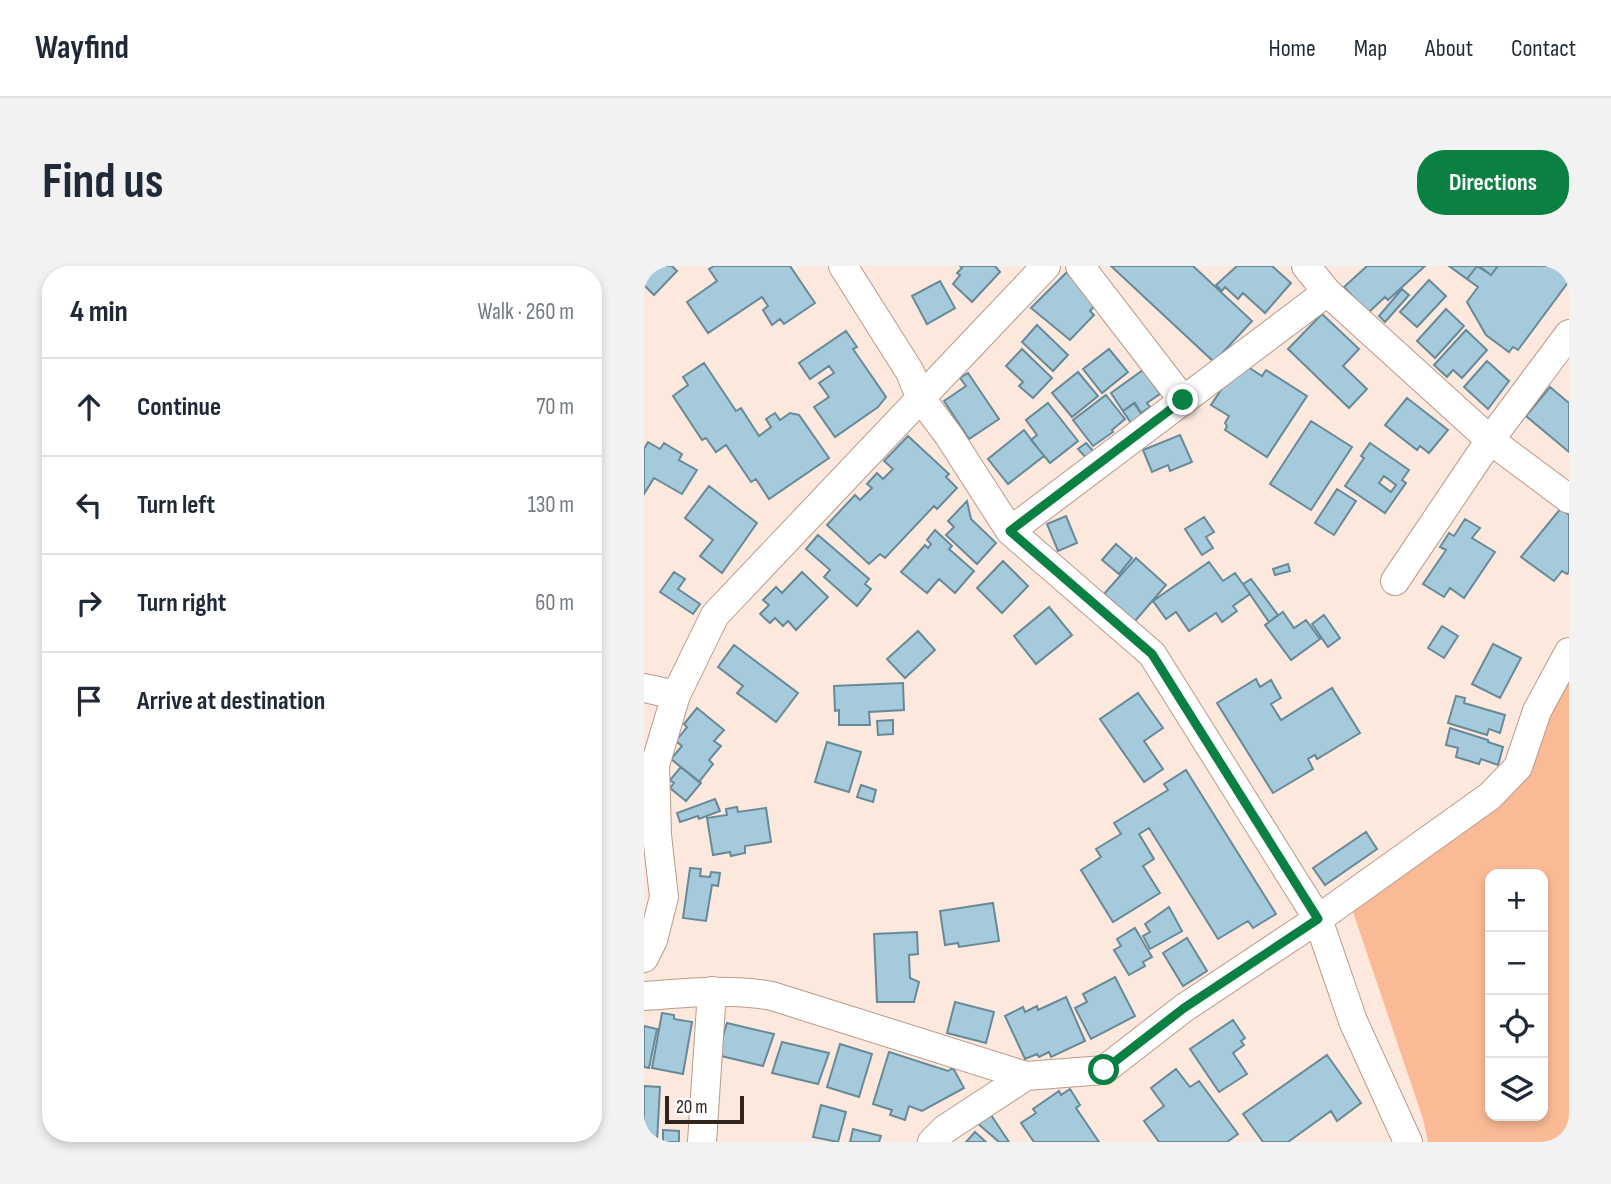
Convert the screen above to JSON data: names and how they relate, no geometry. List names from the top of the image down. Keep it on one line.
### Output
{"scale_bar":"20 m","page":{"header":"Wayfind","nav":["Home","Map","About","Contact"],"buttons":"Directions","title":"Find us","heading":["4 min","Walk · 260 m"],"list":[["Continue","70 m"],["Turn left","130 m"],["Turn right","60 m"],"Arrive at destination"],"map_buttons":["+","−"],"scale":"20 m"}}
